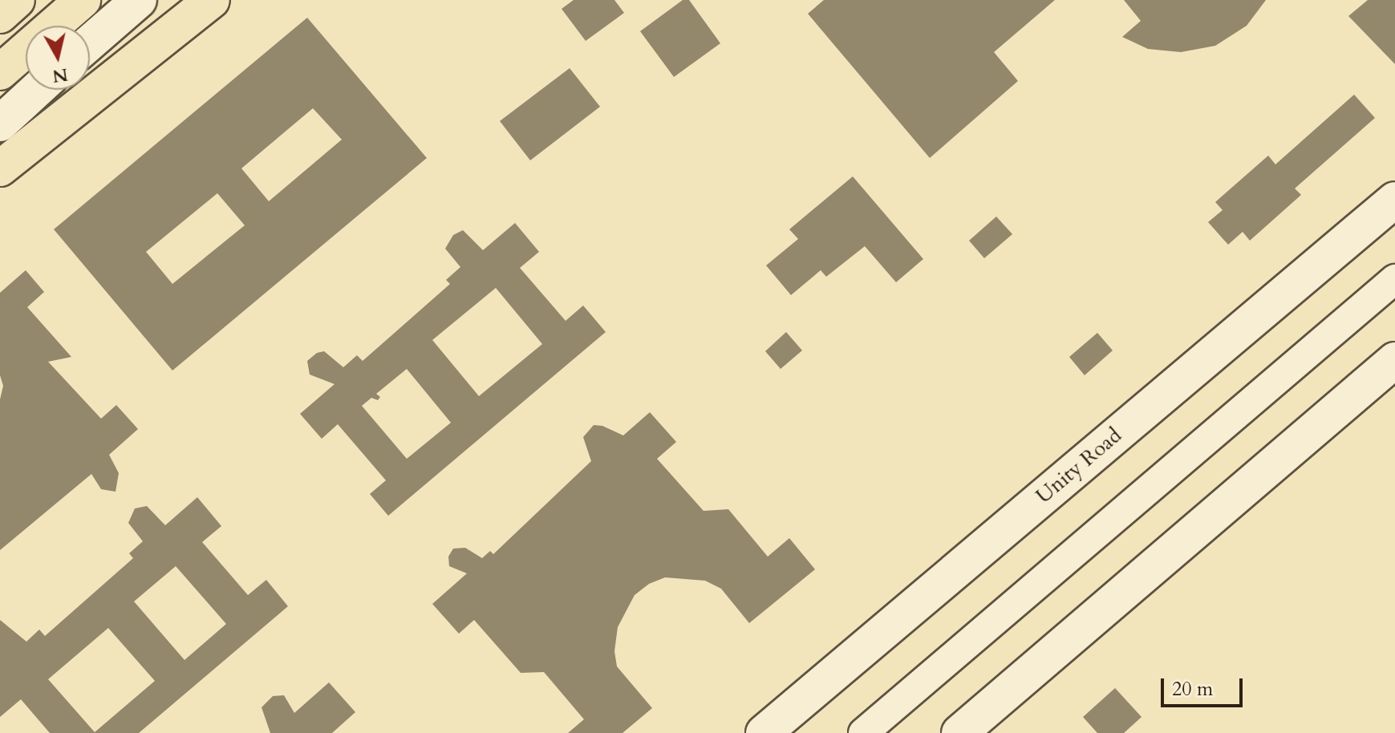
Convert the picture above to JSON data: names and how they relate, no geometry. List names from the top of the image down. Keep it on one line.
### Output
{"streets":{"street":["Unity Road"]},"scale_bar":"20 m","north":"bottom"}
